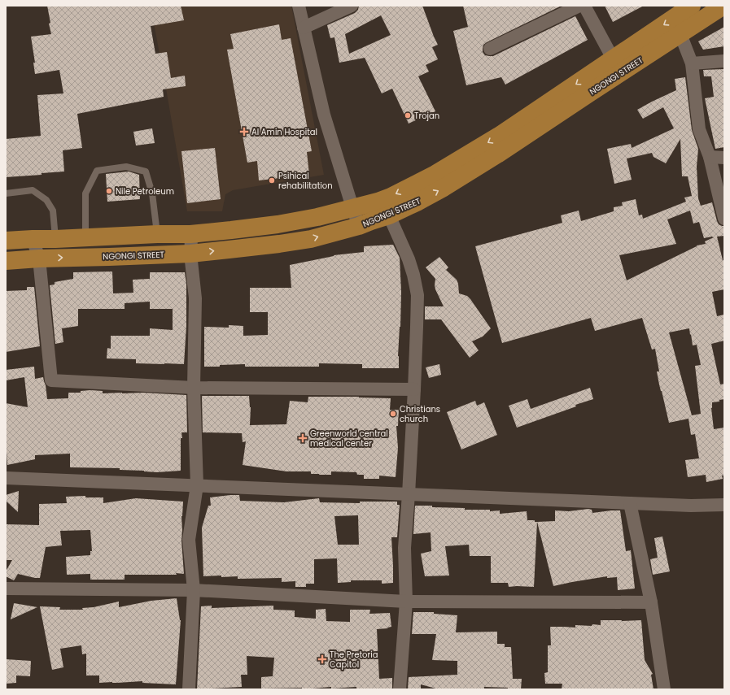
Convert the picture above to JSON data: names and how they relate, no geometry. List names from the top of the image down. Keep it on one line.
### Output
{"streets":{"main road":["NGONGI STREET"]},"places":{"other":["Trojan","Psihical rehabilitation","Nile Petroleum","Christians church"],"health":["Al Amin Hospital","Greenworld central medical center","The Pretoria Capitol"]}}
